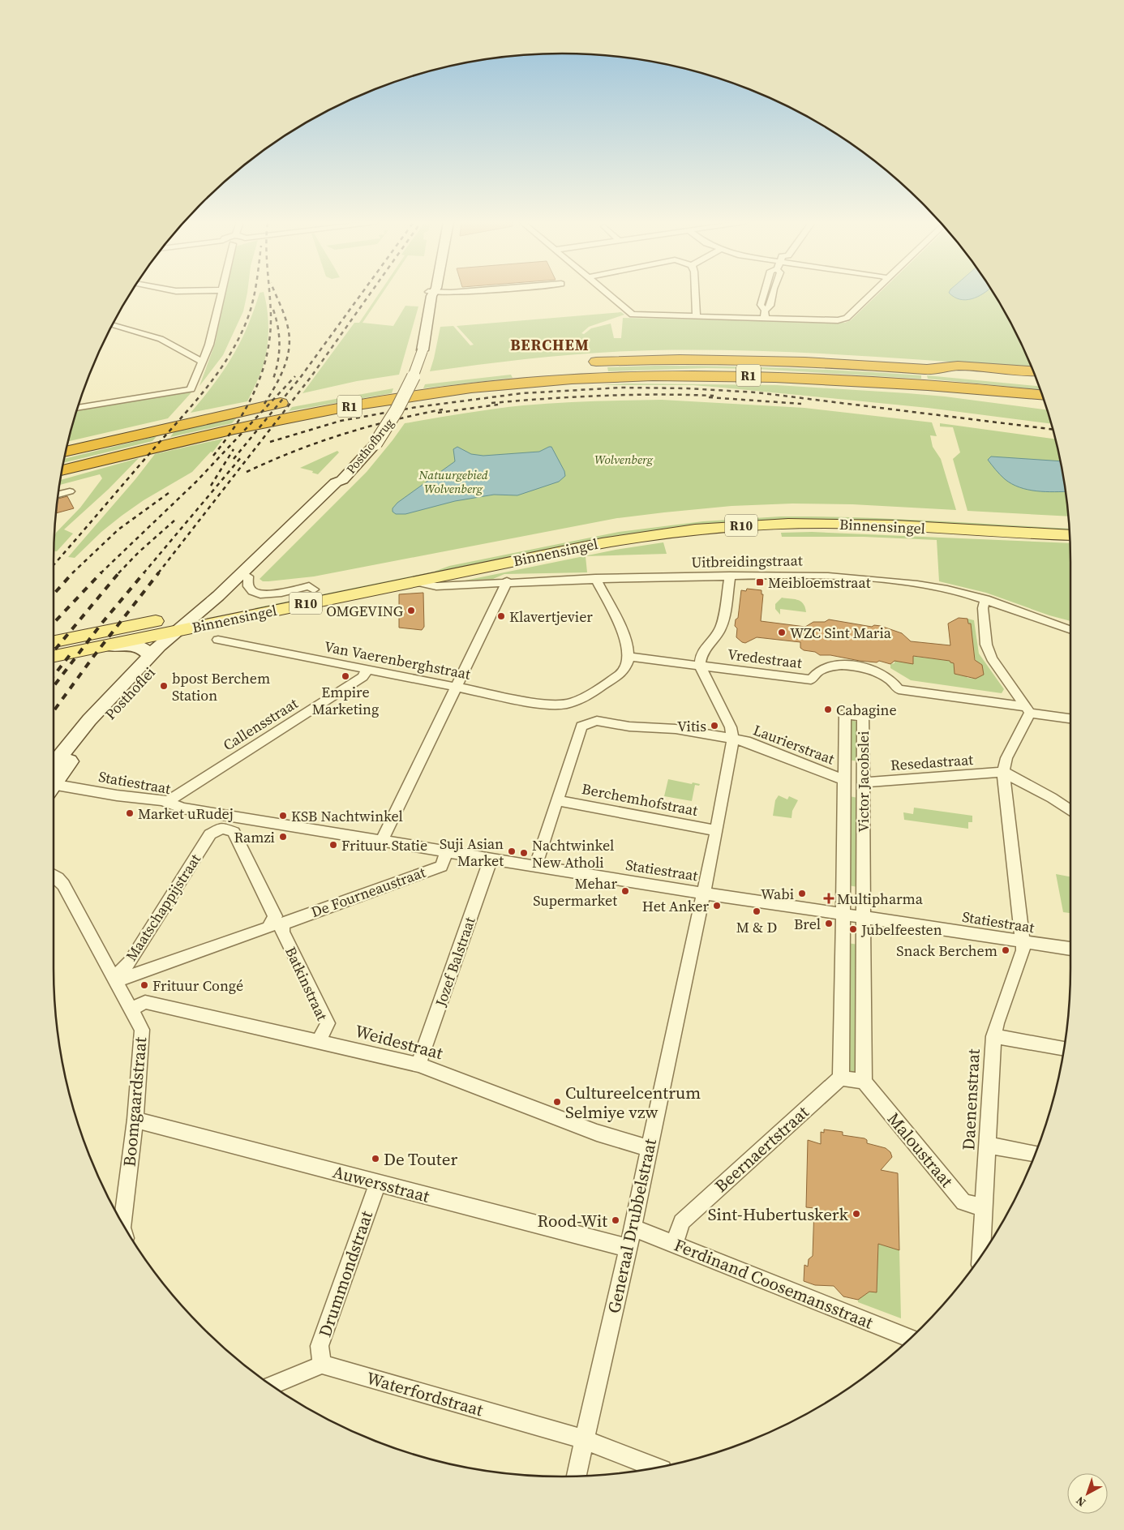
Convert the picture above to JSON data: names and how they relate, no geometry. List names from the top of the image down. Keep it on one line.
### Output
{"streets":{"highway":["R1"],"main road":["R10","Binnensingel"],"street":["Posthofbrug","Uitbreidingstraat","Vredestraat","Van Vaerenberghstraat","Posthoflei","Callensstraat","Laurierstraat","Resedastraat","Victor Jacobslei","Statiestraat","Berchemhofstraat","De Fourneaustraat","Maatschappijstraat","Jozef Balstraat","Batkinstraat","Weidestraat","Daenenstraat","Boomgaardstraat","Beernaertstraat","Maloustraat","Auwersstraat","Generaal Drubbelstraat","Drummondstraat","Ferdinand Coosemansstraat","Waterfordstraat"]},"crossings":[["Posthofbrug","Binnensingel"],["Posthofbrug","Posthoflei"],["Binnensingel","Uitbreidingstraat"],["Binnensingel","Posthoflei"],["Vredestraat","Van Vaerenberghstraat"],["Vredestraat","Generaal Drubbelstraat"],["Van Vaerenberghstraat","Callensstraat"],["Callensstraat","Statiestraat"],["Laurierstraat","Victor Jacobslei"],["Laurierstraat","Generaal Drubbelstraat"],["Resedastraat","Victor Jacobslei"],["Resedastraat","Daenenstraat"],["Victor Jacobslei","Statiestraat"],["Victor Jacobslei","Beernaertstraat"],["Victor Jacobslei","Maloustraat"],["Statiestraat","De Fourneaustraat"],["Statiestraat","Jozef Balstraat"],["Statiestraat","Daenenstraat"],["Statiestraat","Generaal Drubbelstraat"],["Berchemhofstraat","Generaal Drubbelstraat"],["De Fourneaustraat","Maatschappijstraat"],["De Fourneaustraat","Batkinstraat"],["De Fourneaustraat","Boomgaardstraat"],["Maatschappijstraat","Batkinstraat"],["Maatschappijstraat","Boomgaardstraat"],["Jozef Balstraat","Weidestraat"],["Batkinstraat","Weidestraat"],["Weidestraat","Boomgaardstraat"],["Weidestraat","Generaal Drubbelstraat"],["Daenenstraat","Maloustraat"],["Boomgaardstraat","Auwersstraat"],["Beernaertstraat","Ferdinand Coosemansstraat"],["Auwersstraat","Generaal Drubbelstraat"],["Auwersstraat","Drummondstraat"],["Generaal Drubbelstraat","Ferdinand Coosemansstraat"],["Generaal Drubbelstraat","Waterfordstraat"],["Drummondstraat","Waterfordstraat"]],"districts":["BERCHEM"],"parks":["Wolvenberg","Natuurgebied Wolvenberg"],"places":{"transit":["Meibloemstraat"],"other":["OMGEVING","Klavertjevier","WZC Sint Maria","Empire Marketing","bpost Berchem Station","Cabagine","Vitis","Market uRudej","KSB Nachtwinkel","Ramzi","Frituur Statie","Suji Asian Market","Nachtwinkel New Atholi","Mehar Supermarket","Wabi","Het Anker","M & D","Brel","Jubelfeesten","Snack Berchem","Frituur Congé","Cultureelcentrum Selmiye vzw","De Touter","Sint-Hubertuskerk","Rood-Wit"],"health":["Multipharma"]},"north":"bottom left"}
